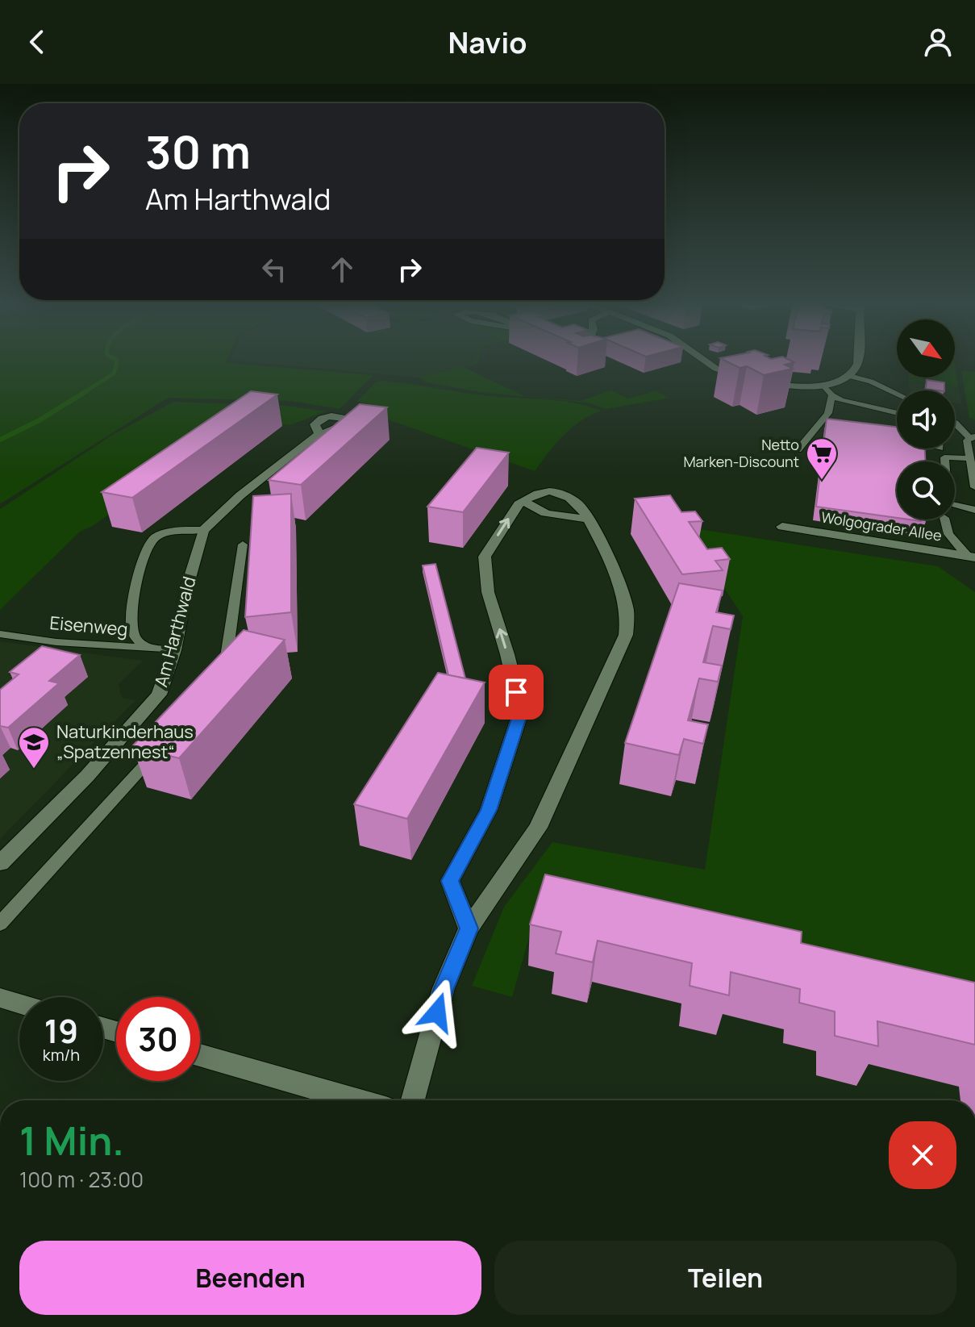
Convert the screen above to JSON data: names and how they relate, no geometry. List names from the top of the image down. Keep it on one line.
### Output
{"streets":{"street":["Wolgograder Allee","Am Harthwald"],"lane":["Eisenweg"]},"crossings":[["Eisenweg","Am Harthwald"]],"places":{"supermarket":["Netto Marken-Discount"],"school or university":["Naturkinderhaus „Spatzennest“"]},"north":"bottom right","page":{"header":"Navio","turn":["30 m","Am Harthwald"],"speed":"19 km/h","limit":"30","heading":["1 Min.","100 m · 23:00"],"buttons":["Beenden","Teilen"]}}
